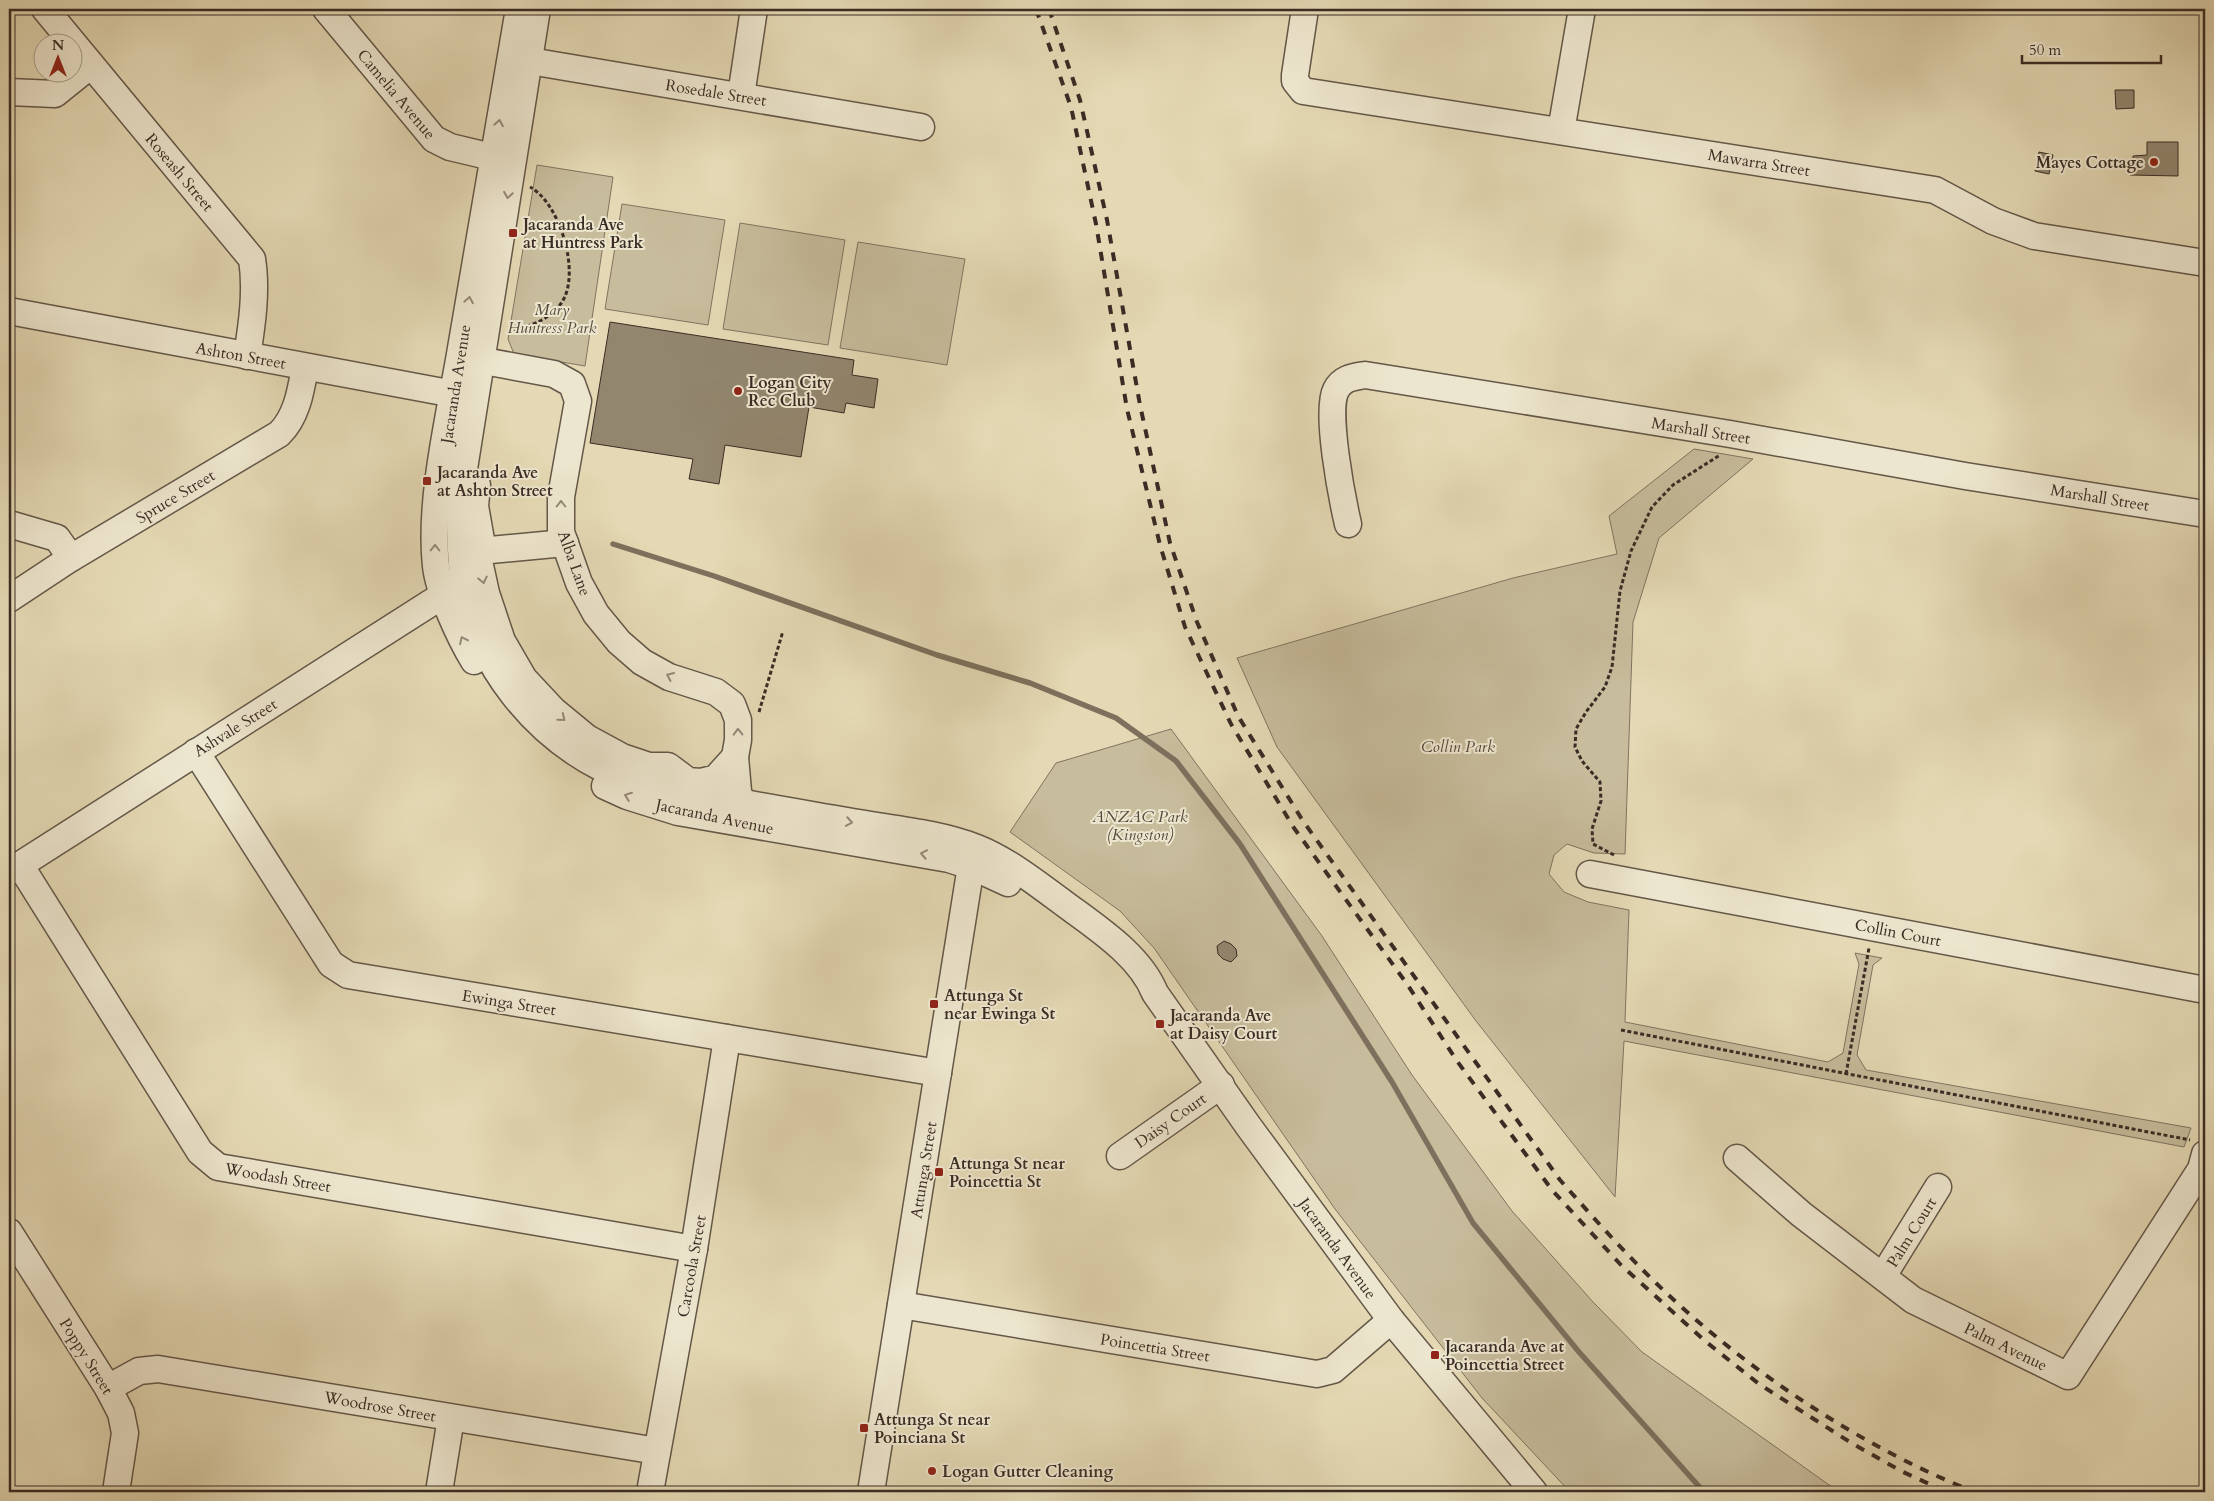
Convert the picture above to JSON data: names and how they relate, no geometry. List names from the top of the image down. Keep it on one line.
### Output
{"streets":{"street":["Rosedale Street","Camelia Avenue","Mawarra Street","Roseash Street","Ashton Street","Jacaranda Avenue","Marshall Street","Spruce Street","Alba Lane","Ashvale Street","Collin Court","Ewinga Street","Daisy Court","Attunga Street","Woodash Street","Palm Court","Carcoola Street","Palm Avenue","Poincettia Street","Poppy Street","Woodrose Street"]},"crossings":[["Rosedale Street","Jacaranda Avenue"],["Camelia Avenue","Jacaranda Avenue"],["Roseash Street","Ashton Street"],["Ashton Street","Jacaranda Avenue"],["Ashton Street","Spruce Street"],["Jacaranda Avenue","Alba Lane"],["Jacaranda Avenue","Ashvale Street"],["Jacaranda Avenue","Daisy Court"],["Jacaranda Avenue","Attunga Street"],["Jacaranda Avenue","Poincettia Street"],["Ashvale Street","Ewinga Street"],["Ashvale Street","Woodash Street"],["Ewinga Street","Attunga Street"],["Ewinga Street","Carcoola Street"],["Attunga Street","Poincettia Street"],["Woodash Street","Carcoola Street"],["Palm Court","Palm Avenue"],["Carcoola Street","Woodrose Street"],["Poppy Street","Woodrose Street"]],"parks":["Mary Huntress Park","Collin Park","ANZAC Park (Kingston)"],"places":{"other":["Mayes Cottage","Logan City Rec Club","Logan Gutter Cleaning"],"transit":["Jacaranda Ave at Huntress Park","Jacaranda Ave at Ashton Street","Attunga St near Ewinga St","Jacaranda Ave at Daisy Court","Attunga St near Poincettia St","Jacaranda Ave at Poincettia Street","Attunga St near Poinciana St"]},"scale_bar":"50 m","north":"top"}
